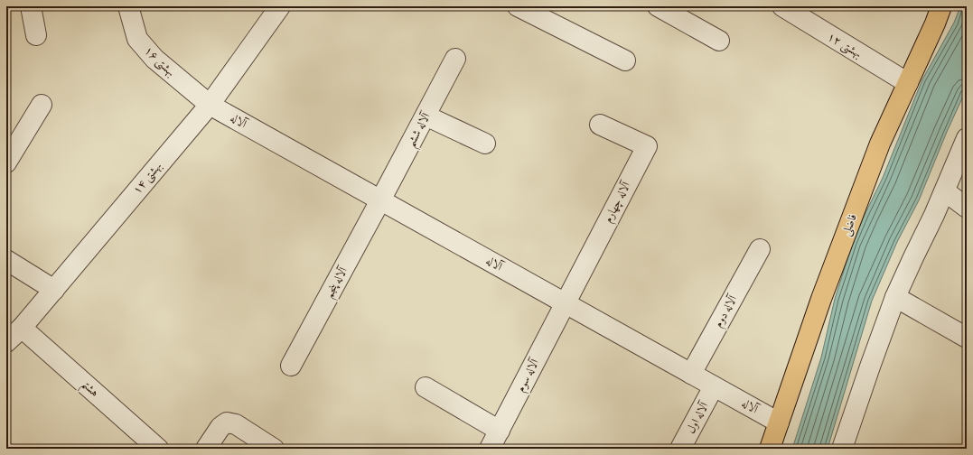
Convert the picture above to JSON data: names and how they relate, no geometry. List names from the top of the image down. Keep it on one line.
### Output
{"streets":{"main road":["فاضلی"],"street":["بهشتی ۱۲","بهشتی ۱۶","آلاله","آلاله ششم","بهشتی ۱۴","آلاله چهارم","آلاله پنجم","آلاله دوم","آلاله سوم","هشتم","آلاله اول"]},"crossings":[["بهشتی ۱۲","فاضلی"],["بهشتی ۱۶","آلاله"],["بهشتی ۱۶","بهشتی ۱۴"],["آلاله","آلاله ششم"],["آلاله","بهشتی ۱۴"],["آلاله","آلاله چهارم"],["آلاله","فاضلی"],["آلاله","آلاله پنجم"],["آلاله","آلاله دوم"],["آلاله","آلاله سوم"],["آلاله","آلاله اول"],["آلاله ششم","آلاله پنجم"],["بهشتی ۱۴","هشتم"],["آلاله چهارم","آلاله سوم"]]}
